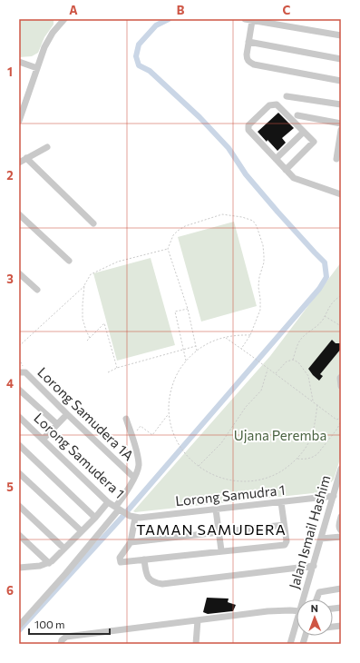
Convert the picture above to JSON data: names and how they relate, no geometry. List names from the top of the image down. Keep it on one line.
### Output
{"streets":{"street":["Lorong Samudera 1A","Lorong Samudera 1","Lorong Samudra 1","Jalan Ismail Hashim"]},"crossings":[["Lorong Samudera 1","Lorong Samudra 1"],["Lorong Samudra 1","Jalan Ismail Hashim"]],"districts":["TAMAN SAMUDERA"],"parks":["Ujana Peremba"],"scale_bar":"100 m","north":"top","grid":{"columns":["A","B","C"],"rows":["1","2","3","4","5","6"]}}
